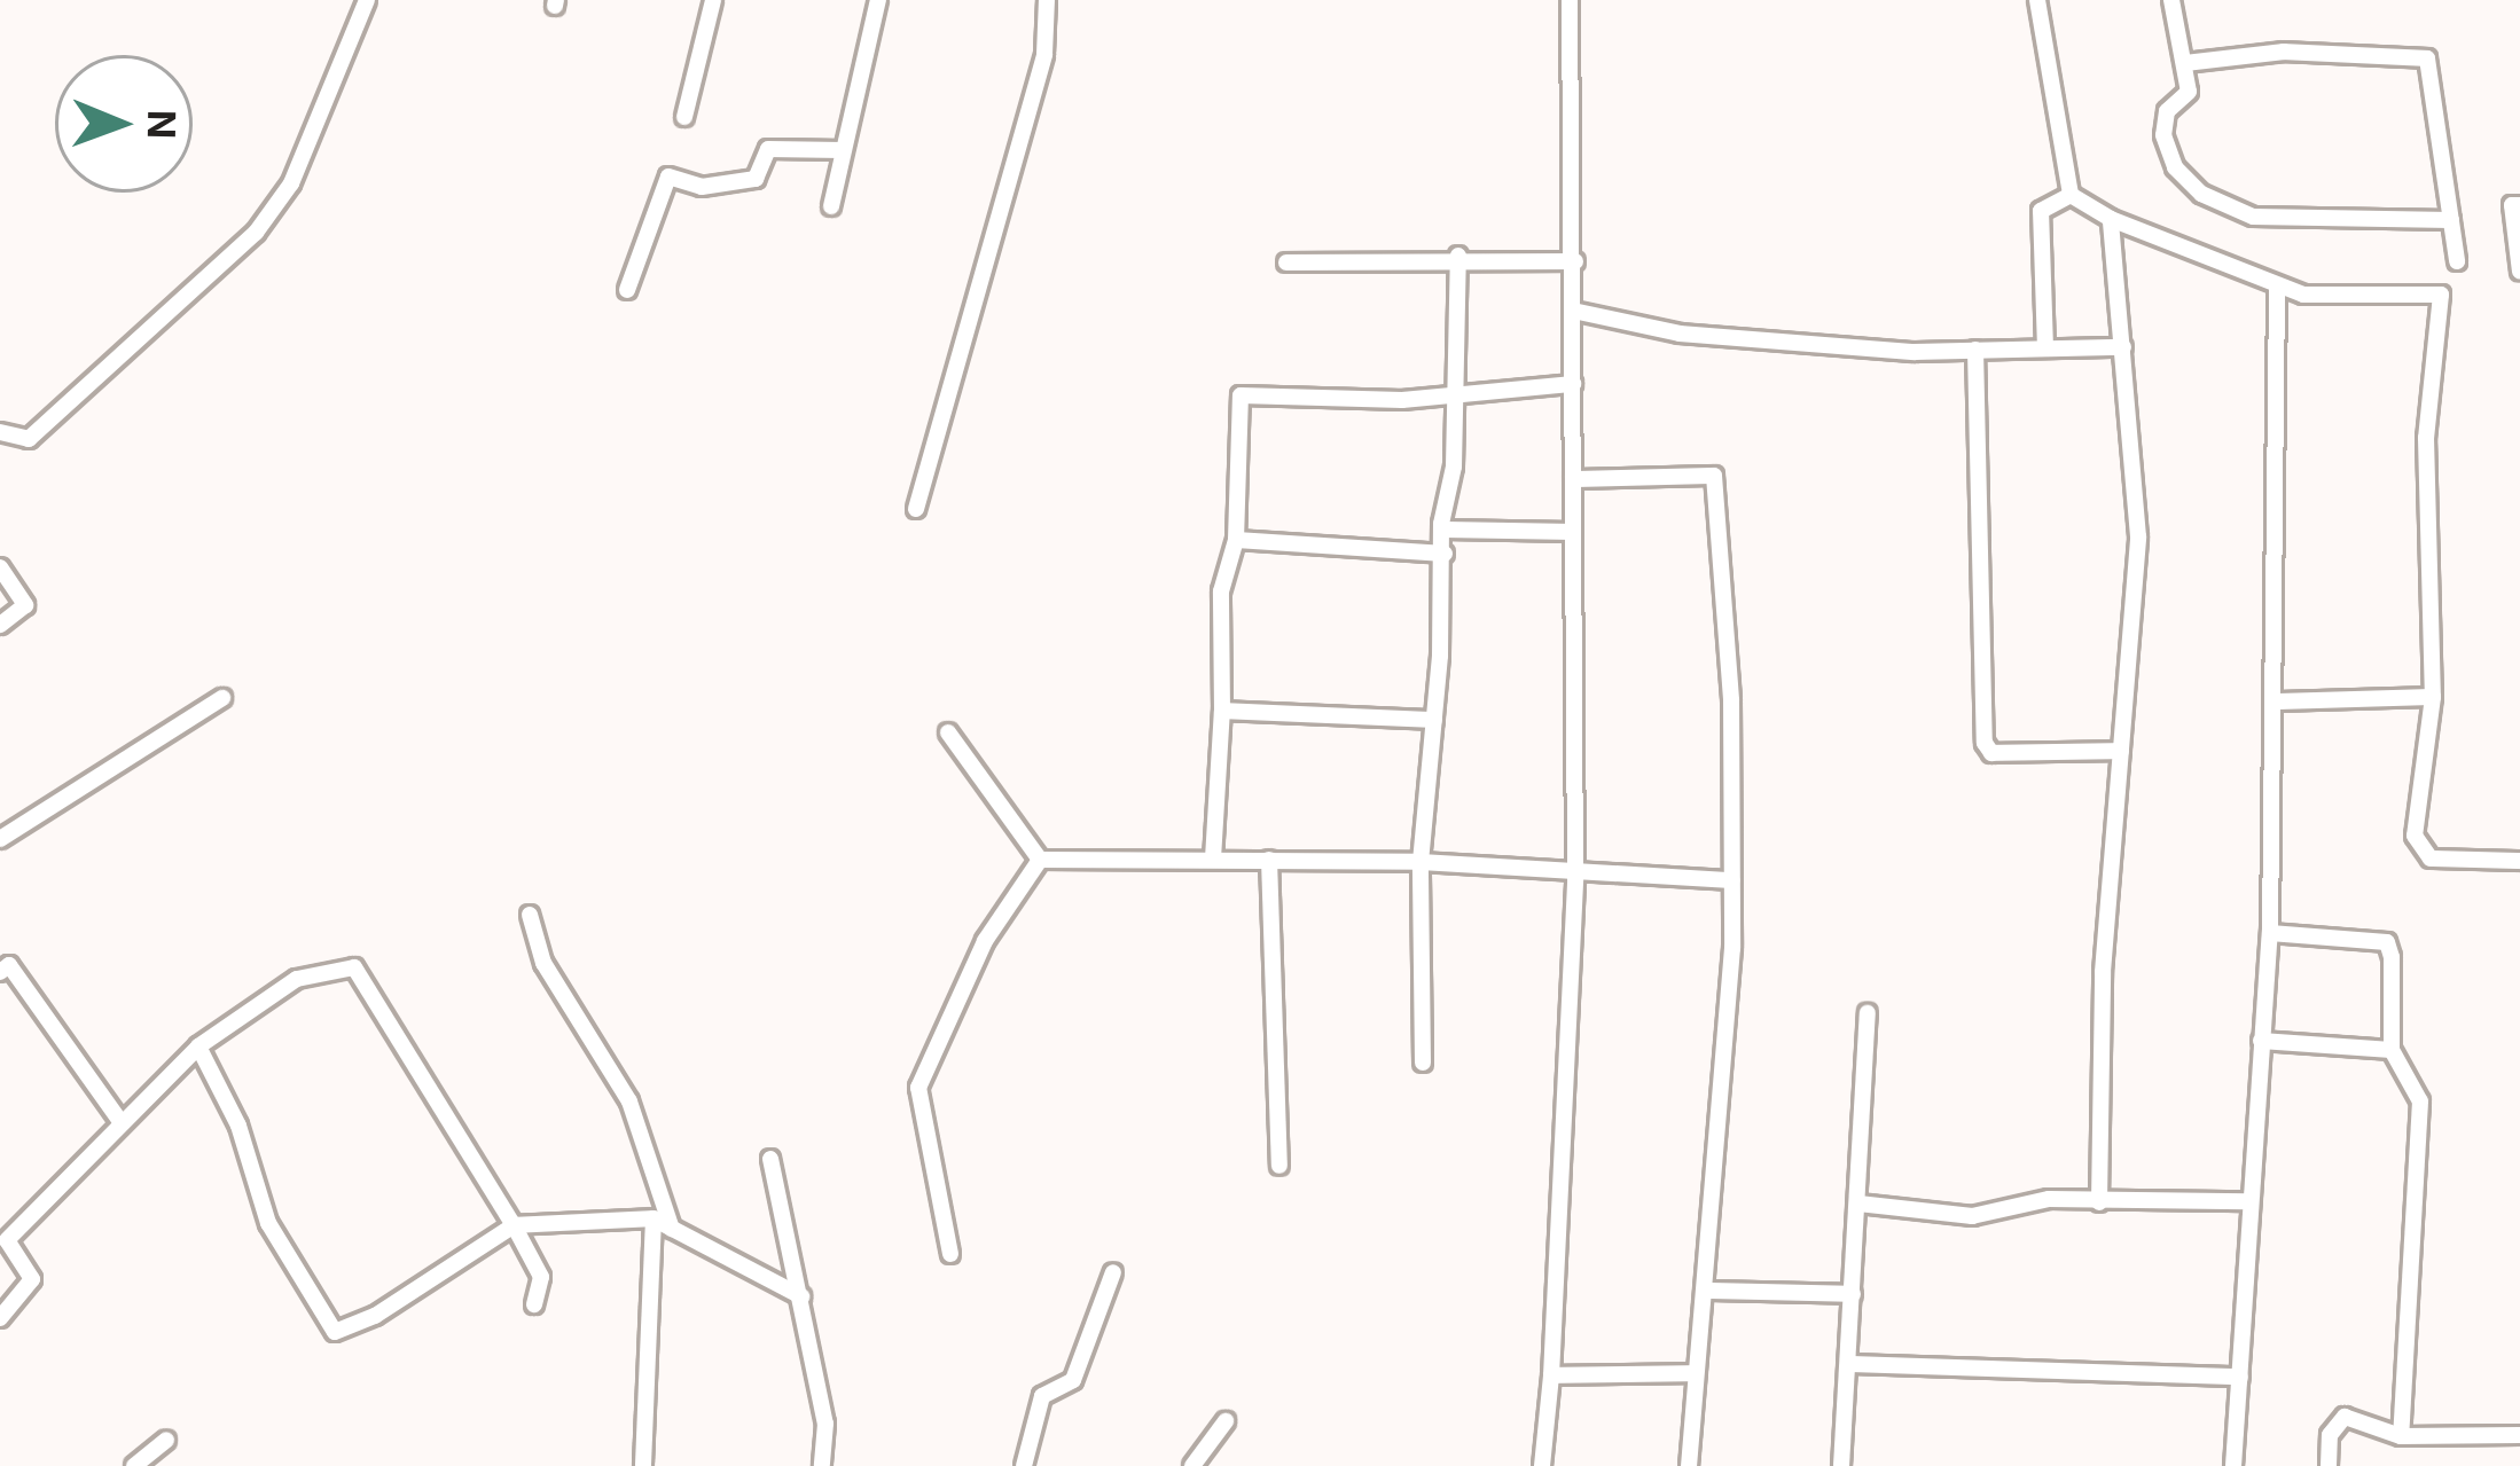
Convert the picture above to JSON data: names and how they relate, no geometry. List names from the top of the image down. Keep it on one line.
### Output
{"north":"right"}
